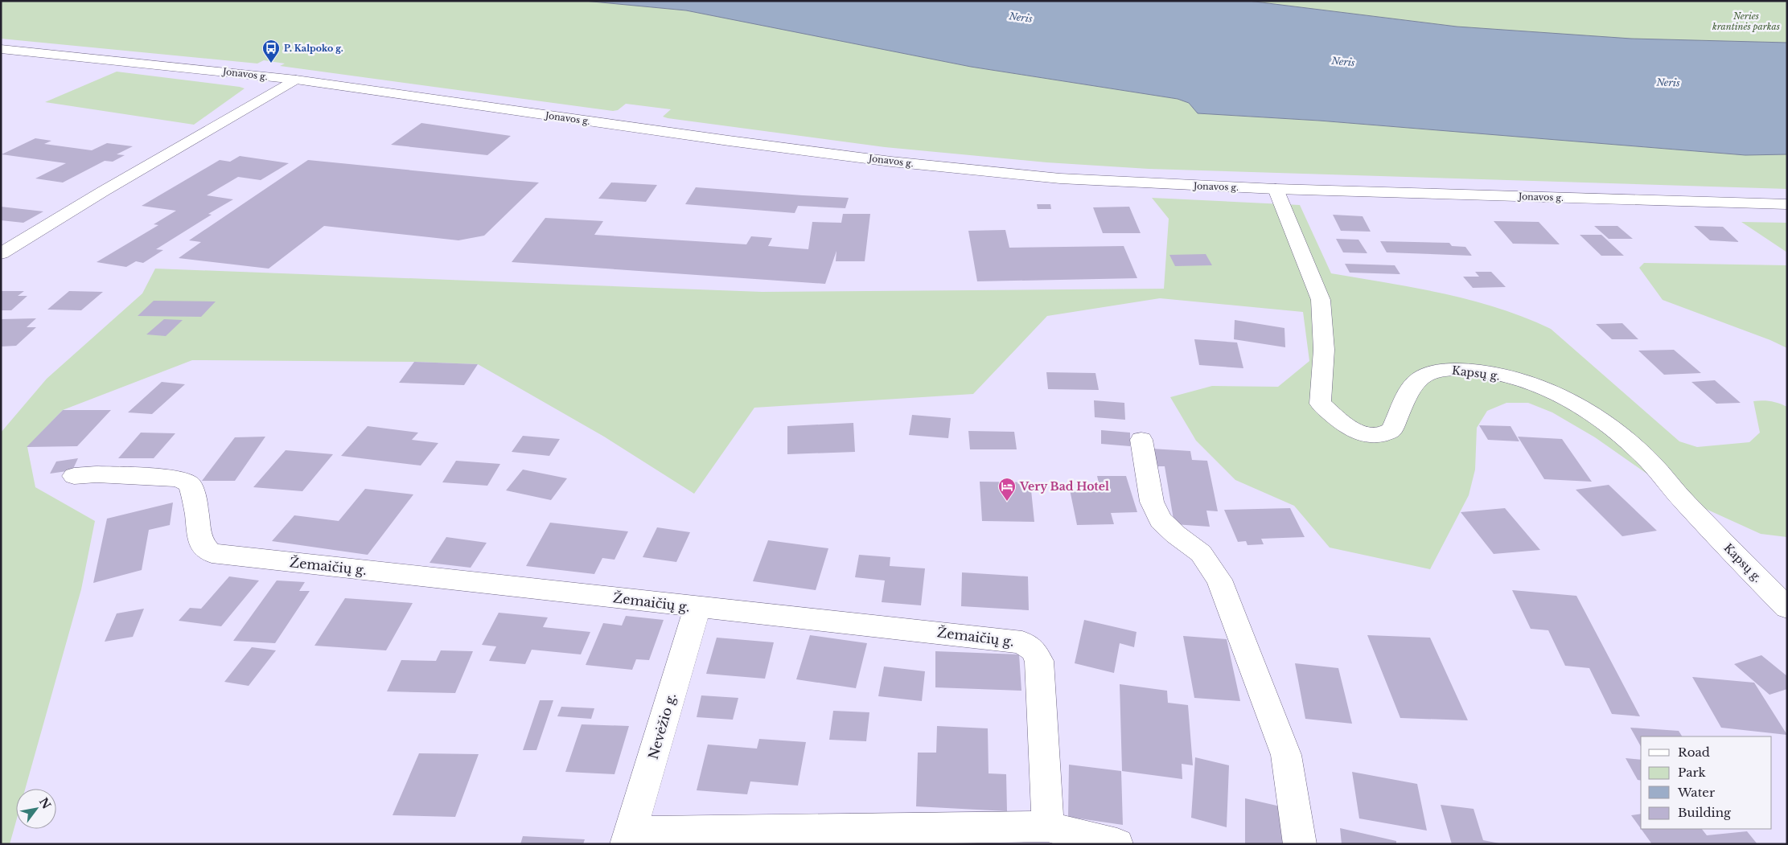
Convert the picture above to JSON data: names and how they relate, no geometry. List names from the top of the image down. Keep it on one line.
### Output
{"streets":{"street":["Jonavos g.","Kapsų g.","Žemaičių g.","Nevėžio g."]},"crossings":[["Jonavos g.","Kapsų g."],["Žemaičių g.","Nevėžio g."]],"water":["Neris"],"parks":["Neries krantinės parkas"],"places":{"bus stop":["P. Kalpoko g."],"hotel":["Very Bad Hotel"]},"legend":["Road","Park","Water","Building"],"north":"top right"}
